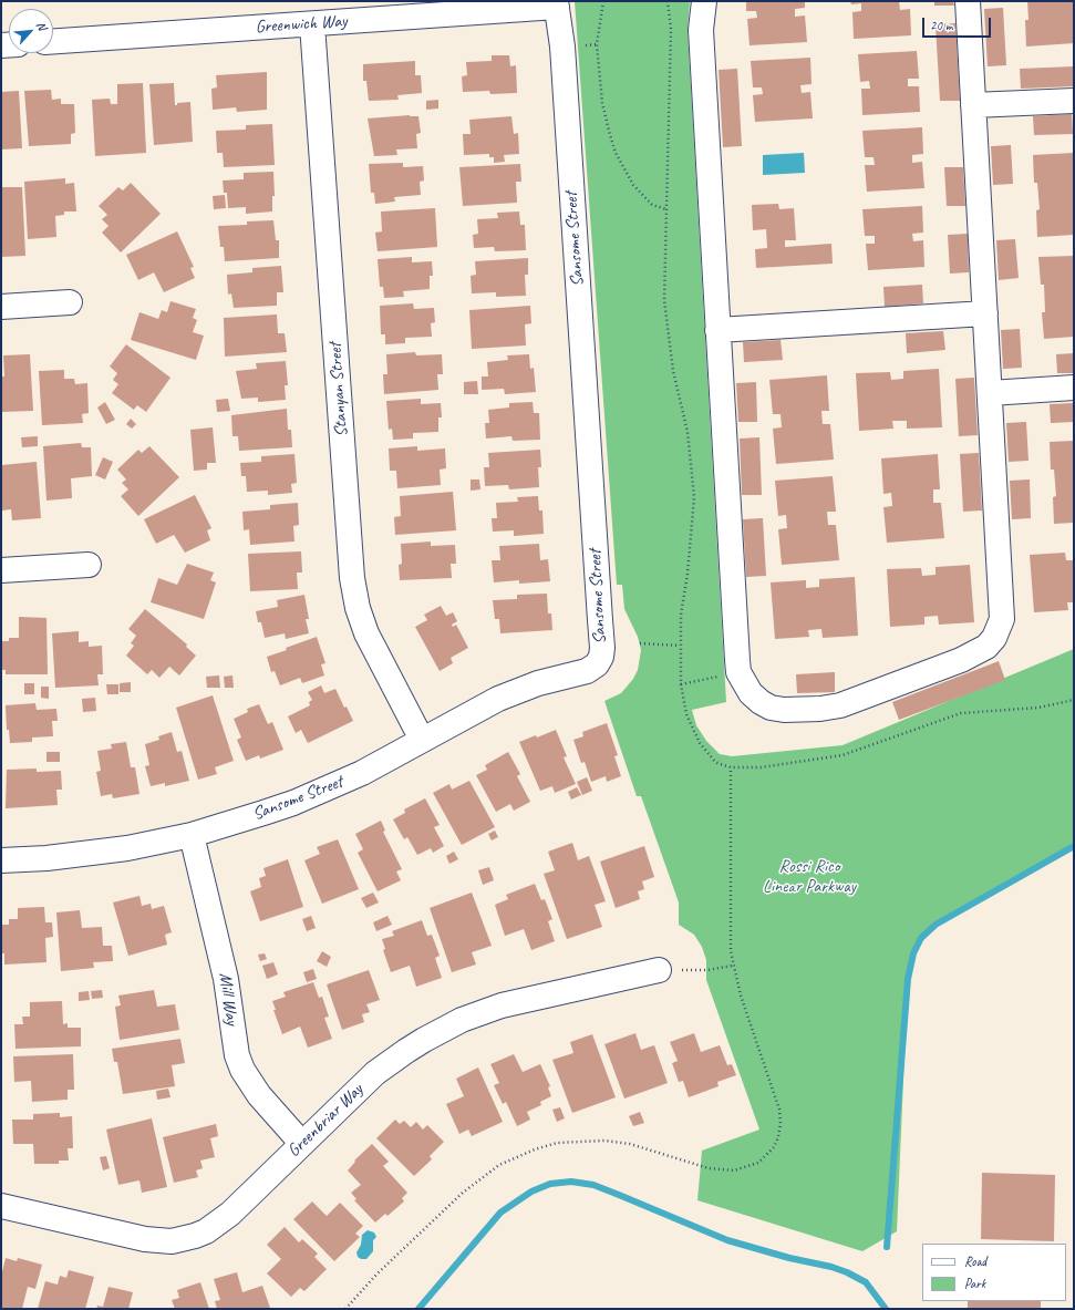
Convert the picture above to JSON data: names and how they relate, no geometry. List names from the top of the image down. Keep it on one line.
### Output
{"streets":{"street":["Greenwich Way","Sansome Street","Stanyan Street","Mill Way","Greenbriar Way"]},"crossings":[["Greenwich Way","Sansome Street"],["Greenwich Way","Stanyan Street"],["Sansome Street","Stanyan Street"],["Sansome Street","Mill Way"],["Mill Way","Greenbriar Way"]],"parks":["Rossi Rico Linear Parkway"],"legend":["Road","Park"],"scale_bar":"20 m","north":"top right"}
